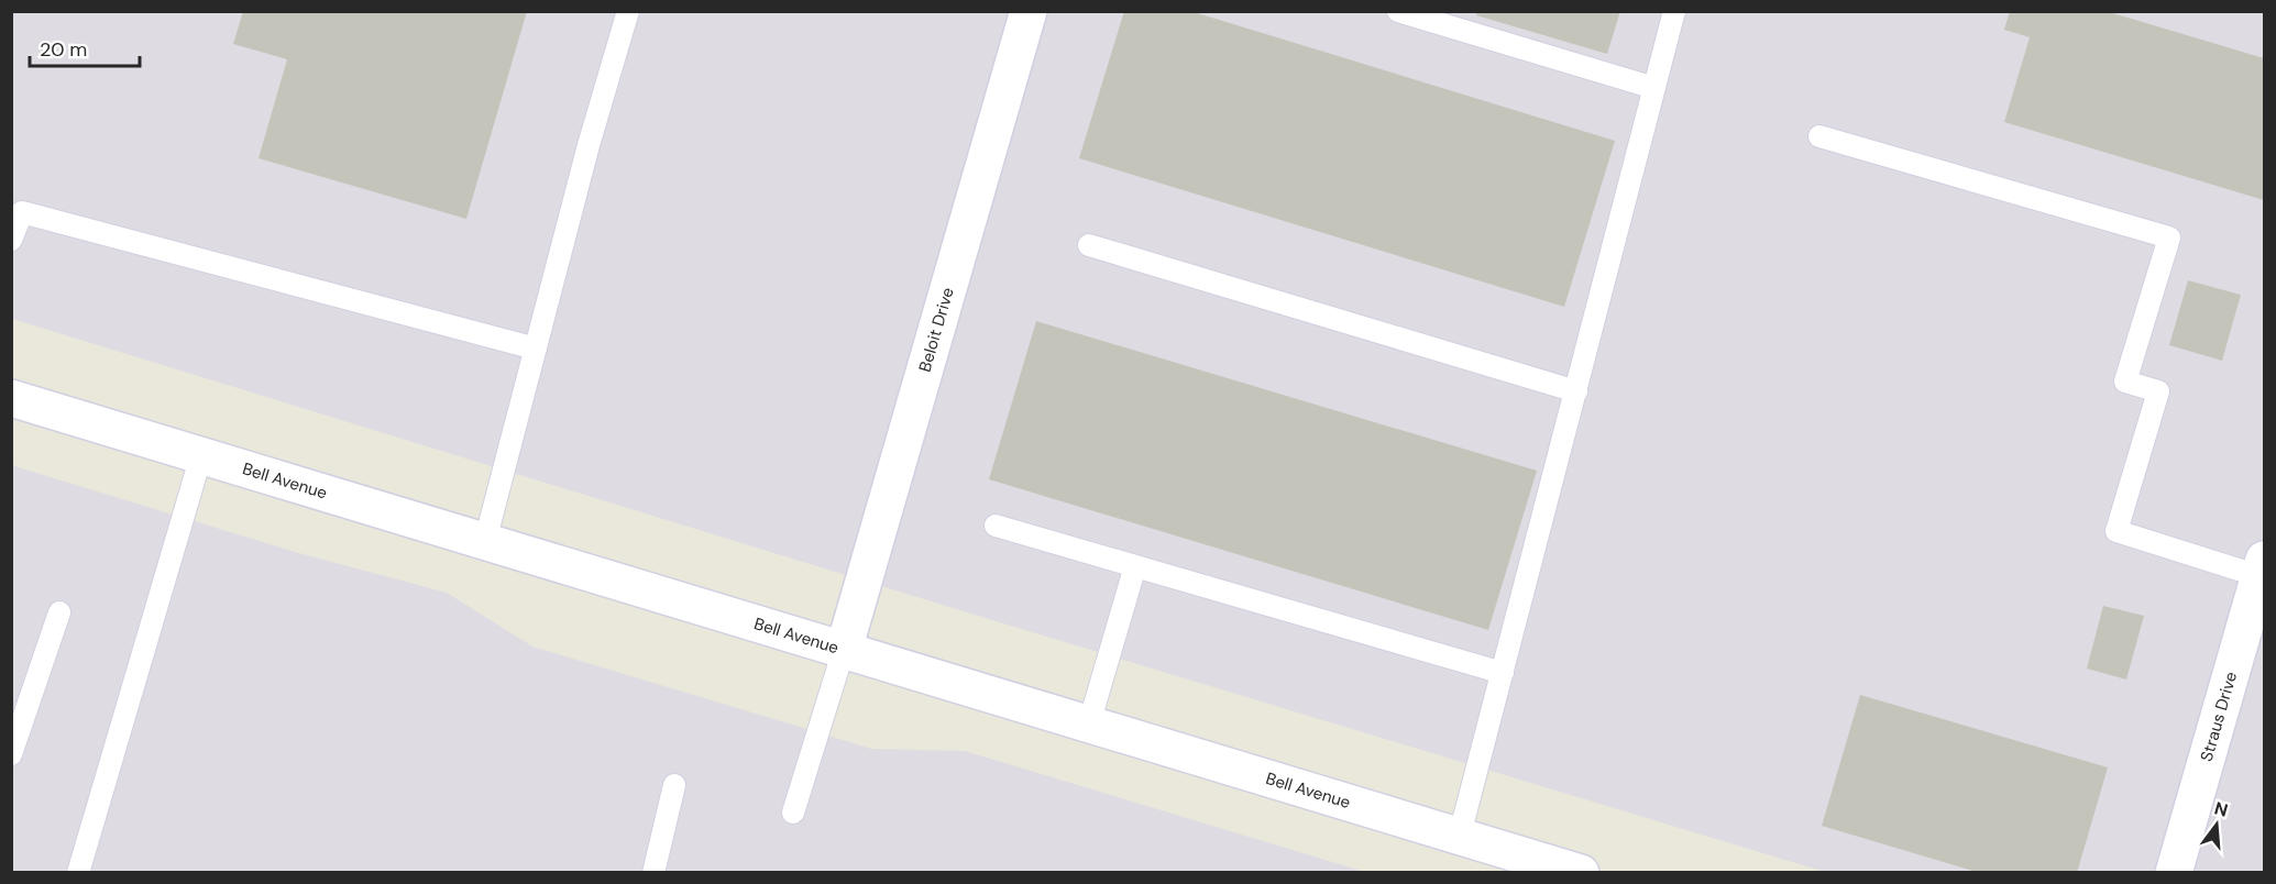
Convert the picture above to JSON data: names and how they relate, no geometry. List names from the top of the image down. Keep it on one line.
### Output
{"streets":{"main road":["Beloit Drive","Bell Avenue","Straus Drive"]},"crossings":[["Beloit Drive","Bell Avenue"]],"scale_bar":"20 m","north":"top"}
